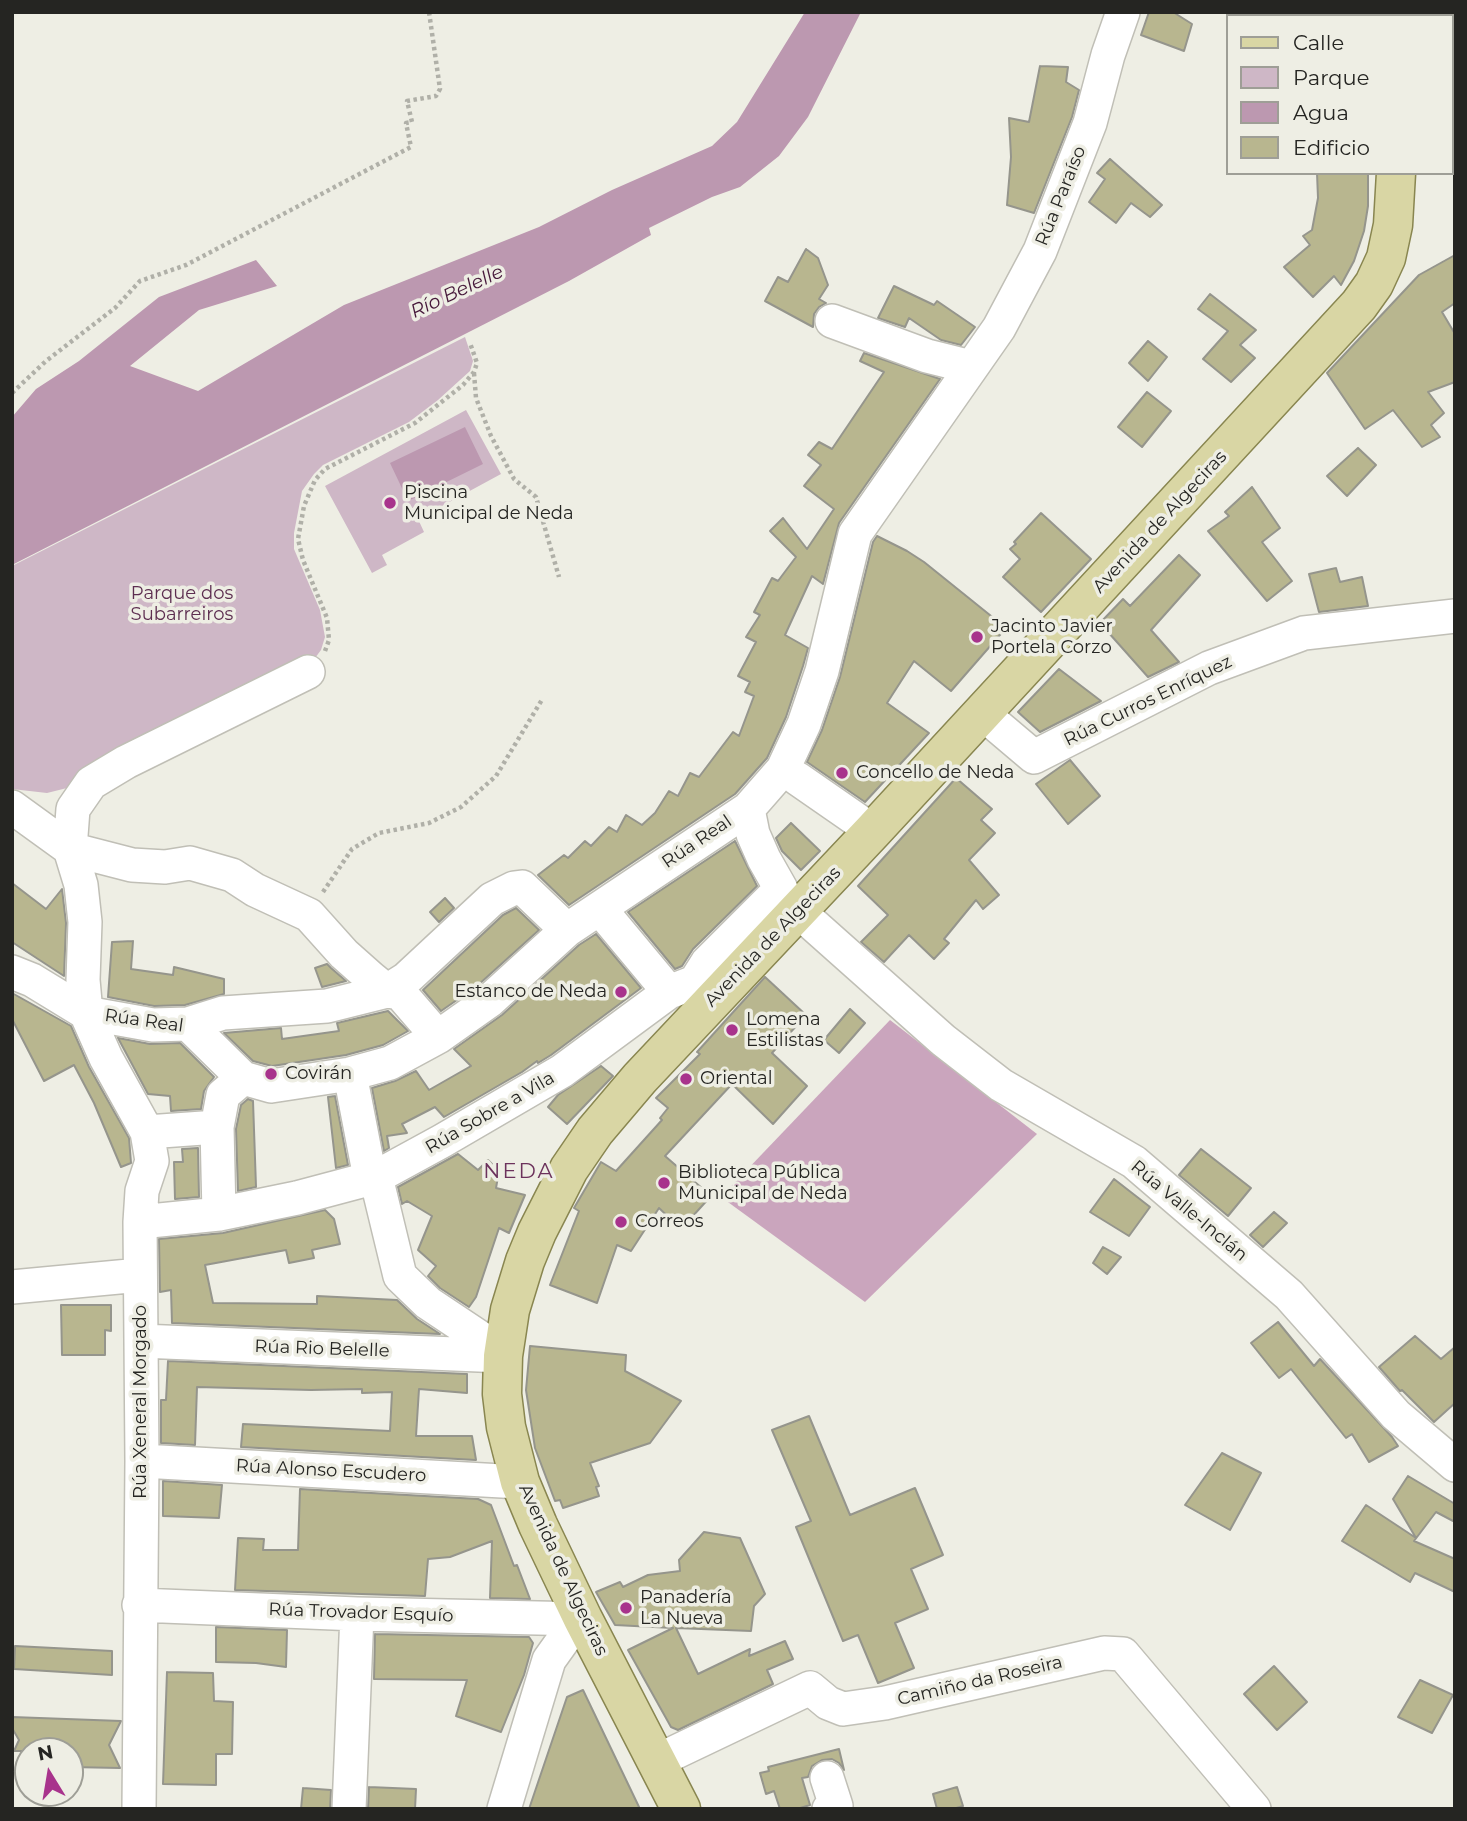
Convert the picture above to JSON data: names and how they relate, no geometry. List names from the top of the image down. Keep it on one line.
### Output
{"streets":{"main road":["Avenida de Algeciras"],"street":["Rúa Paraíso","Rúa Curros Enríquez","Rúa Real","Rúa Sobre a Vila","Rúa Valle-Inclán","Rúa Rio Belelle","Rúa Xeneral Morgado","Rúa Alonso Escudero","Rúa Trovador Esquío","Camiño da Roseira"]},"crossings":[["Rúa Paraíso","Rúa Real"],["Avenida de Algeciras","Rúa Curros Enríquez"],["Avenida de Algeciras","Rúa Sobre a Vila"],["Avenida de Algeciras","Rúa Valle-Inclán"],["Avenida de Algeciras","Rúa Rio Belelle"],["Avenida de Algeciras","Rúa Alonso Escudero"],["Avenida de Algeciras","Rúa Trovador Esquío"],["Avenida de Algeciras","Camiño da Roseira"],["Rúa Real","Rúa Valle-Inclán"],["Rúa Real","Rúa Xeneral Morgado"],["Rúa Sobre a Vila","Rúa Xeneral Morgado"],["Rúa Rio Belelle","Rúa Xeneral Morgado"],["Rúa Xeneral Morgado","Rúa Alonso Escudero"],["Rúa Xeneral Morgado","Rúa Trovador Esquío"]],"districts":["NEDA"],"water":["Río Belelle"],"parks":["Parque dos Subarreiros"],"places":["Piscina Municipal de Neda","Jacinto Javier Portela Corzo","Concello de Neda","Estanco de Neda","Lomena Estilistas","Covirán","Oriental","Biblioteca Pública Municipal de Neda","Correos","Panadería La Nueva"],"legend":["Calle","Parque","Agua","Edificio"],"north":"top"}
